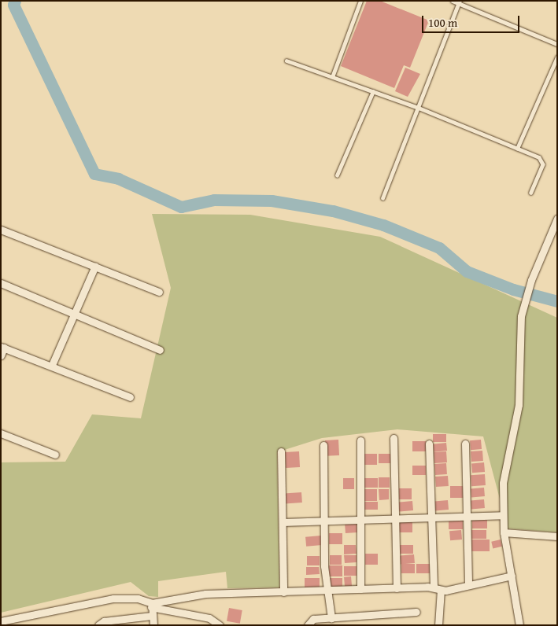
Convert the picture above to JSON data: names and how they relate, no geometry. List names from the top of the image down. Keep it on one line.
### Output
{"scale_bar":"100 m"}
